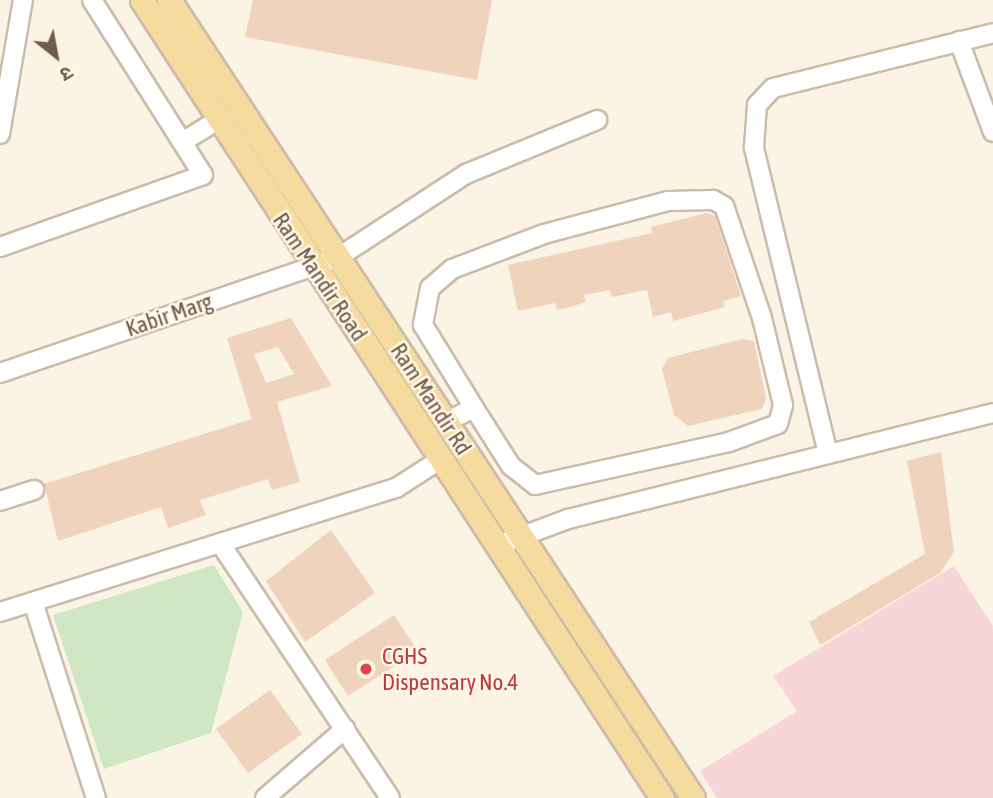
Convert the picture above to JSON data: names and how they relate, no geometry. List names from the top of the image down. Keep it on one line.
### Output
{"streets":{"main road":["Ram Mandir Road","Ram Mandir Rd"],"street":["Kabir Marg"]},"crossings":[["Ram Mandir Road","Kabir Marg"],["Kabir Marg","Ram Mandir Rd"]],"places":["CGHS Dispensary No.4"],"north":"bottom right"}
